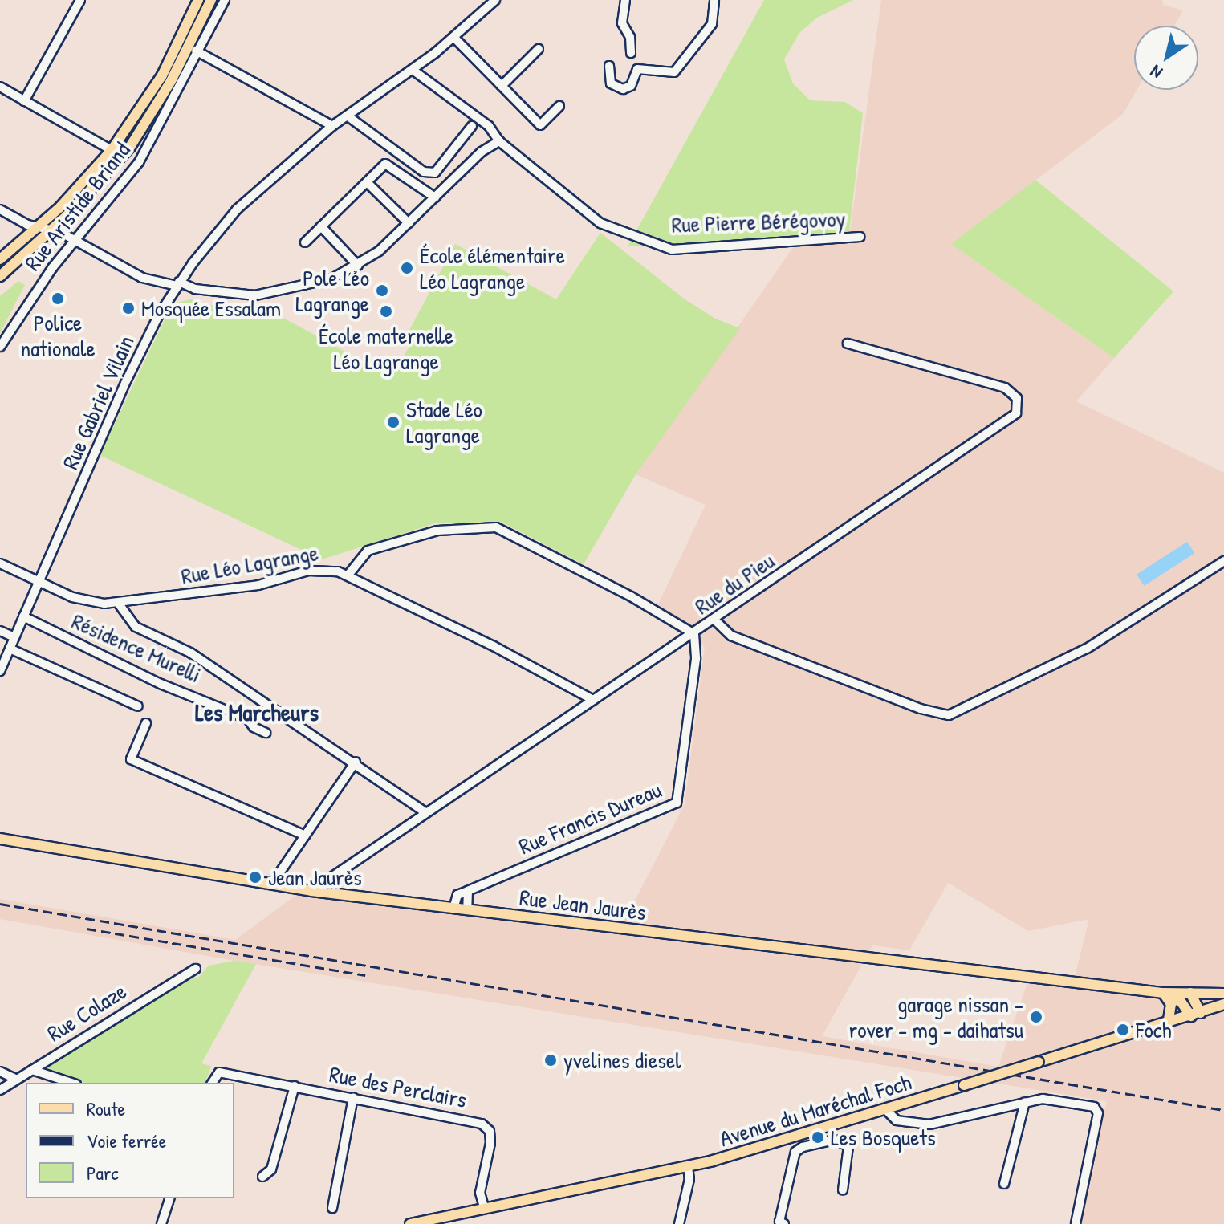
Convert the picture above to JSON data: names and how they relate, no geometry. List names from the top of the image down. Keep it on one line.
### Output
{"streets":{"main road":["Rue Jean Jaurès","Avenue du Maréchal Foch"],"street":["Rue Aristide Briand","Rue Pierre Bérégovoy","Rue Gabriel Vilain","Rue Léo Lagrange","Rue du Pieu","Résidence Murelli","Rue Francis Dureau","Rue Colaze","Rue des Perclairs"]},"crossings":[["Rue Pierre Bérégovoy","Rue Gabriel Vilain"],["Rue Gabriel Vilain","Rue Léo Lagrange"],["Rue Gabriel Vilain","Résidence Murelli"],["Rue Léo Lagrange","Rue du Pieu"],["Rue du Pieu","Rue Francis Dureau"],["Rue du Pieu","Rue Jean Jaurès"],["Rue Francis Dureau","Rue Jean Jaurès"],["Rue des Perclairs","Avenue du Maréchal Foch"]],"districts":["Les Marcheurs"],"places":["École élémentaire Léo Lagrange","Pole Léo Lagrange","Police nationale","Mosquée Essalam","École maternelle Léo Lagrange","Stade Léo Lagrange","Jean Jaurès","garage nissan - rover - mg - daihatsu","Foch","yvelines diesel","Les Bosquets"],"legend":["Route","Voie ferrée","Parc"],"north":"bottom left"}
